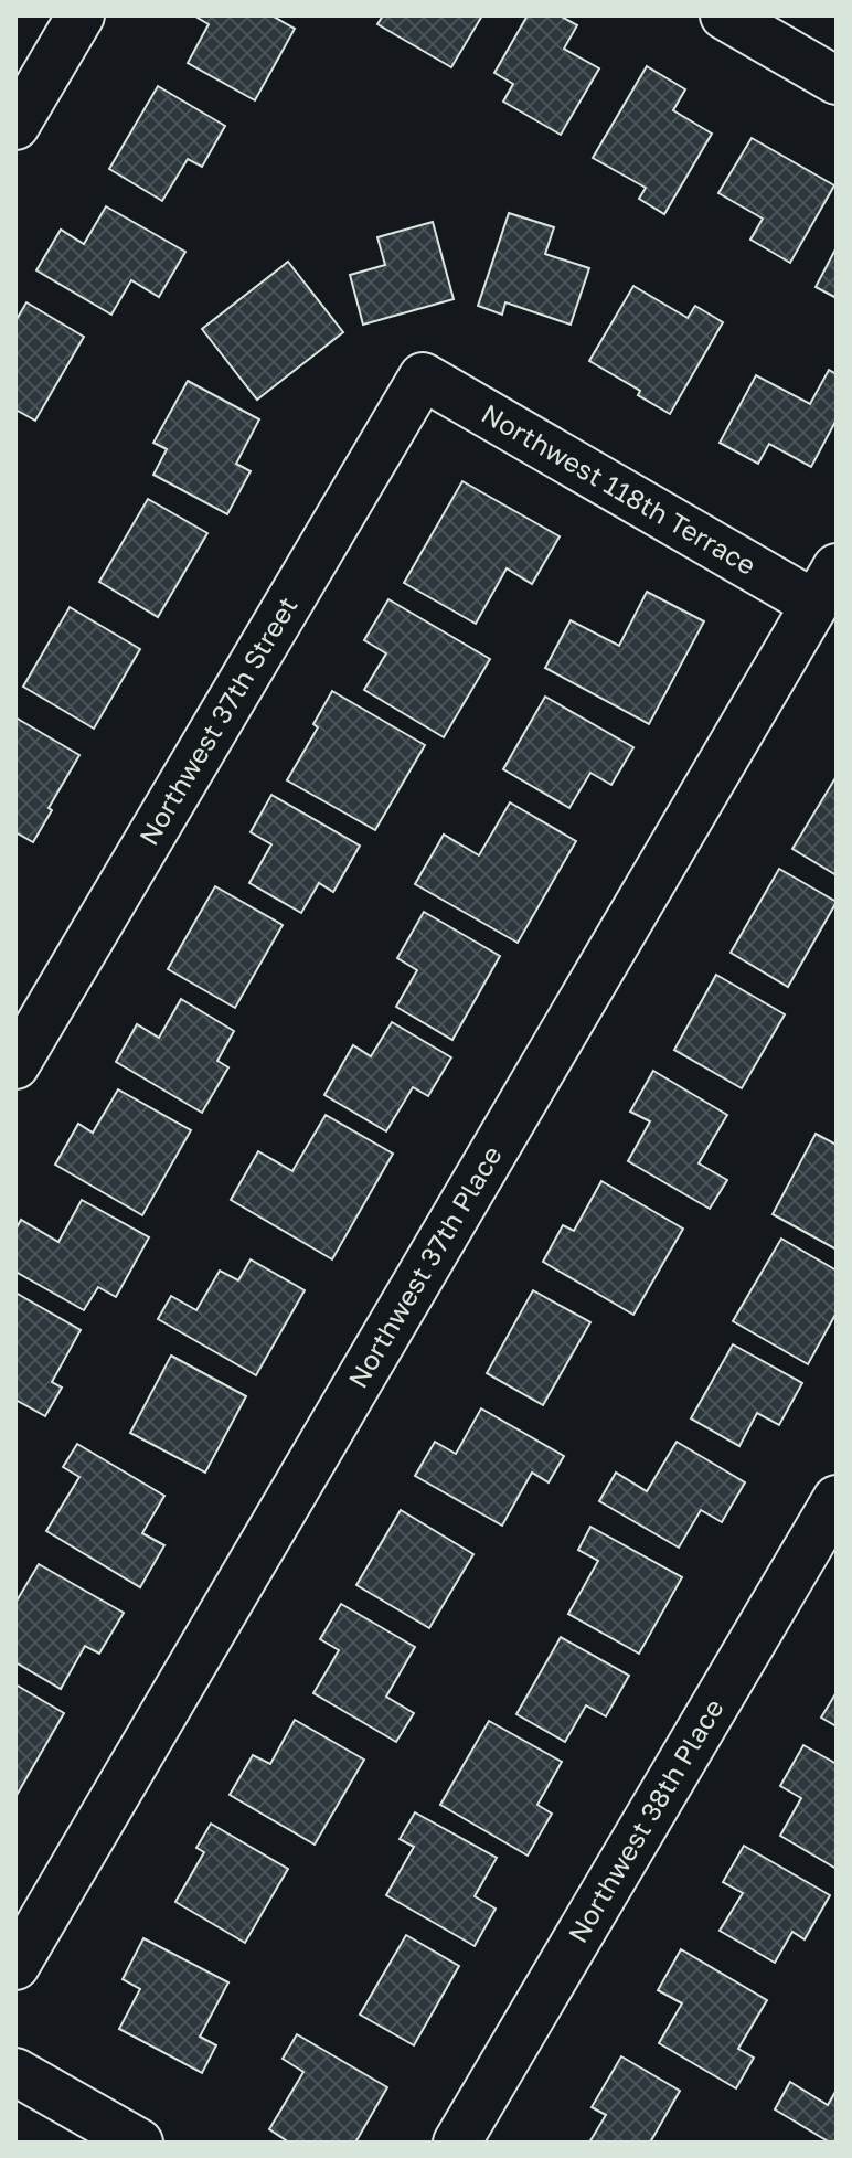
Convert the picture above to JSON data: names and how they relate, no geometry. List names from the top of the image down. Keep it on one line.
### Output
{"streets":{"street":["Northwest 118th Terrace","Northwest 37th Street","Northwest 37th Place","Northwest 38th Place"]},"crossings":[["Northwest 118th Terrace","Northwest 37th Street"],["Northwest 118th Terrace","Northwest 37th Place"]]}
